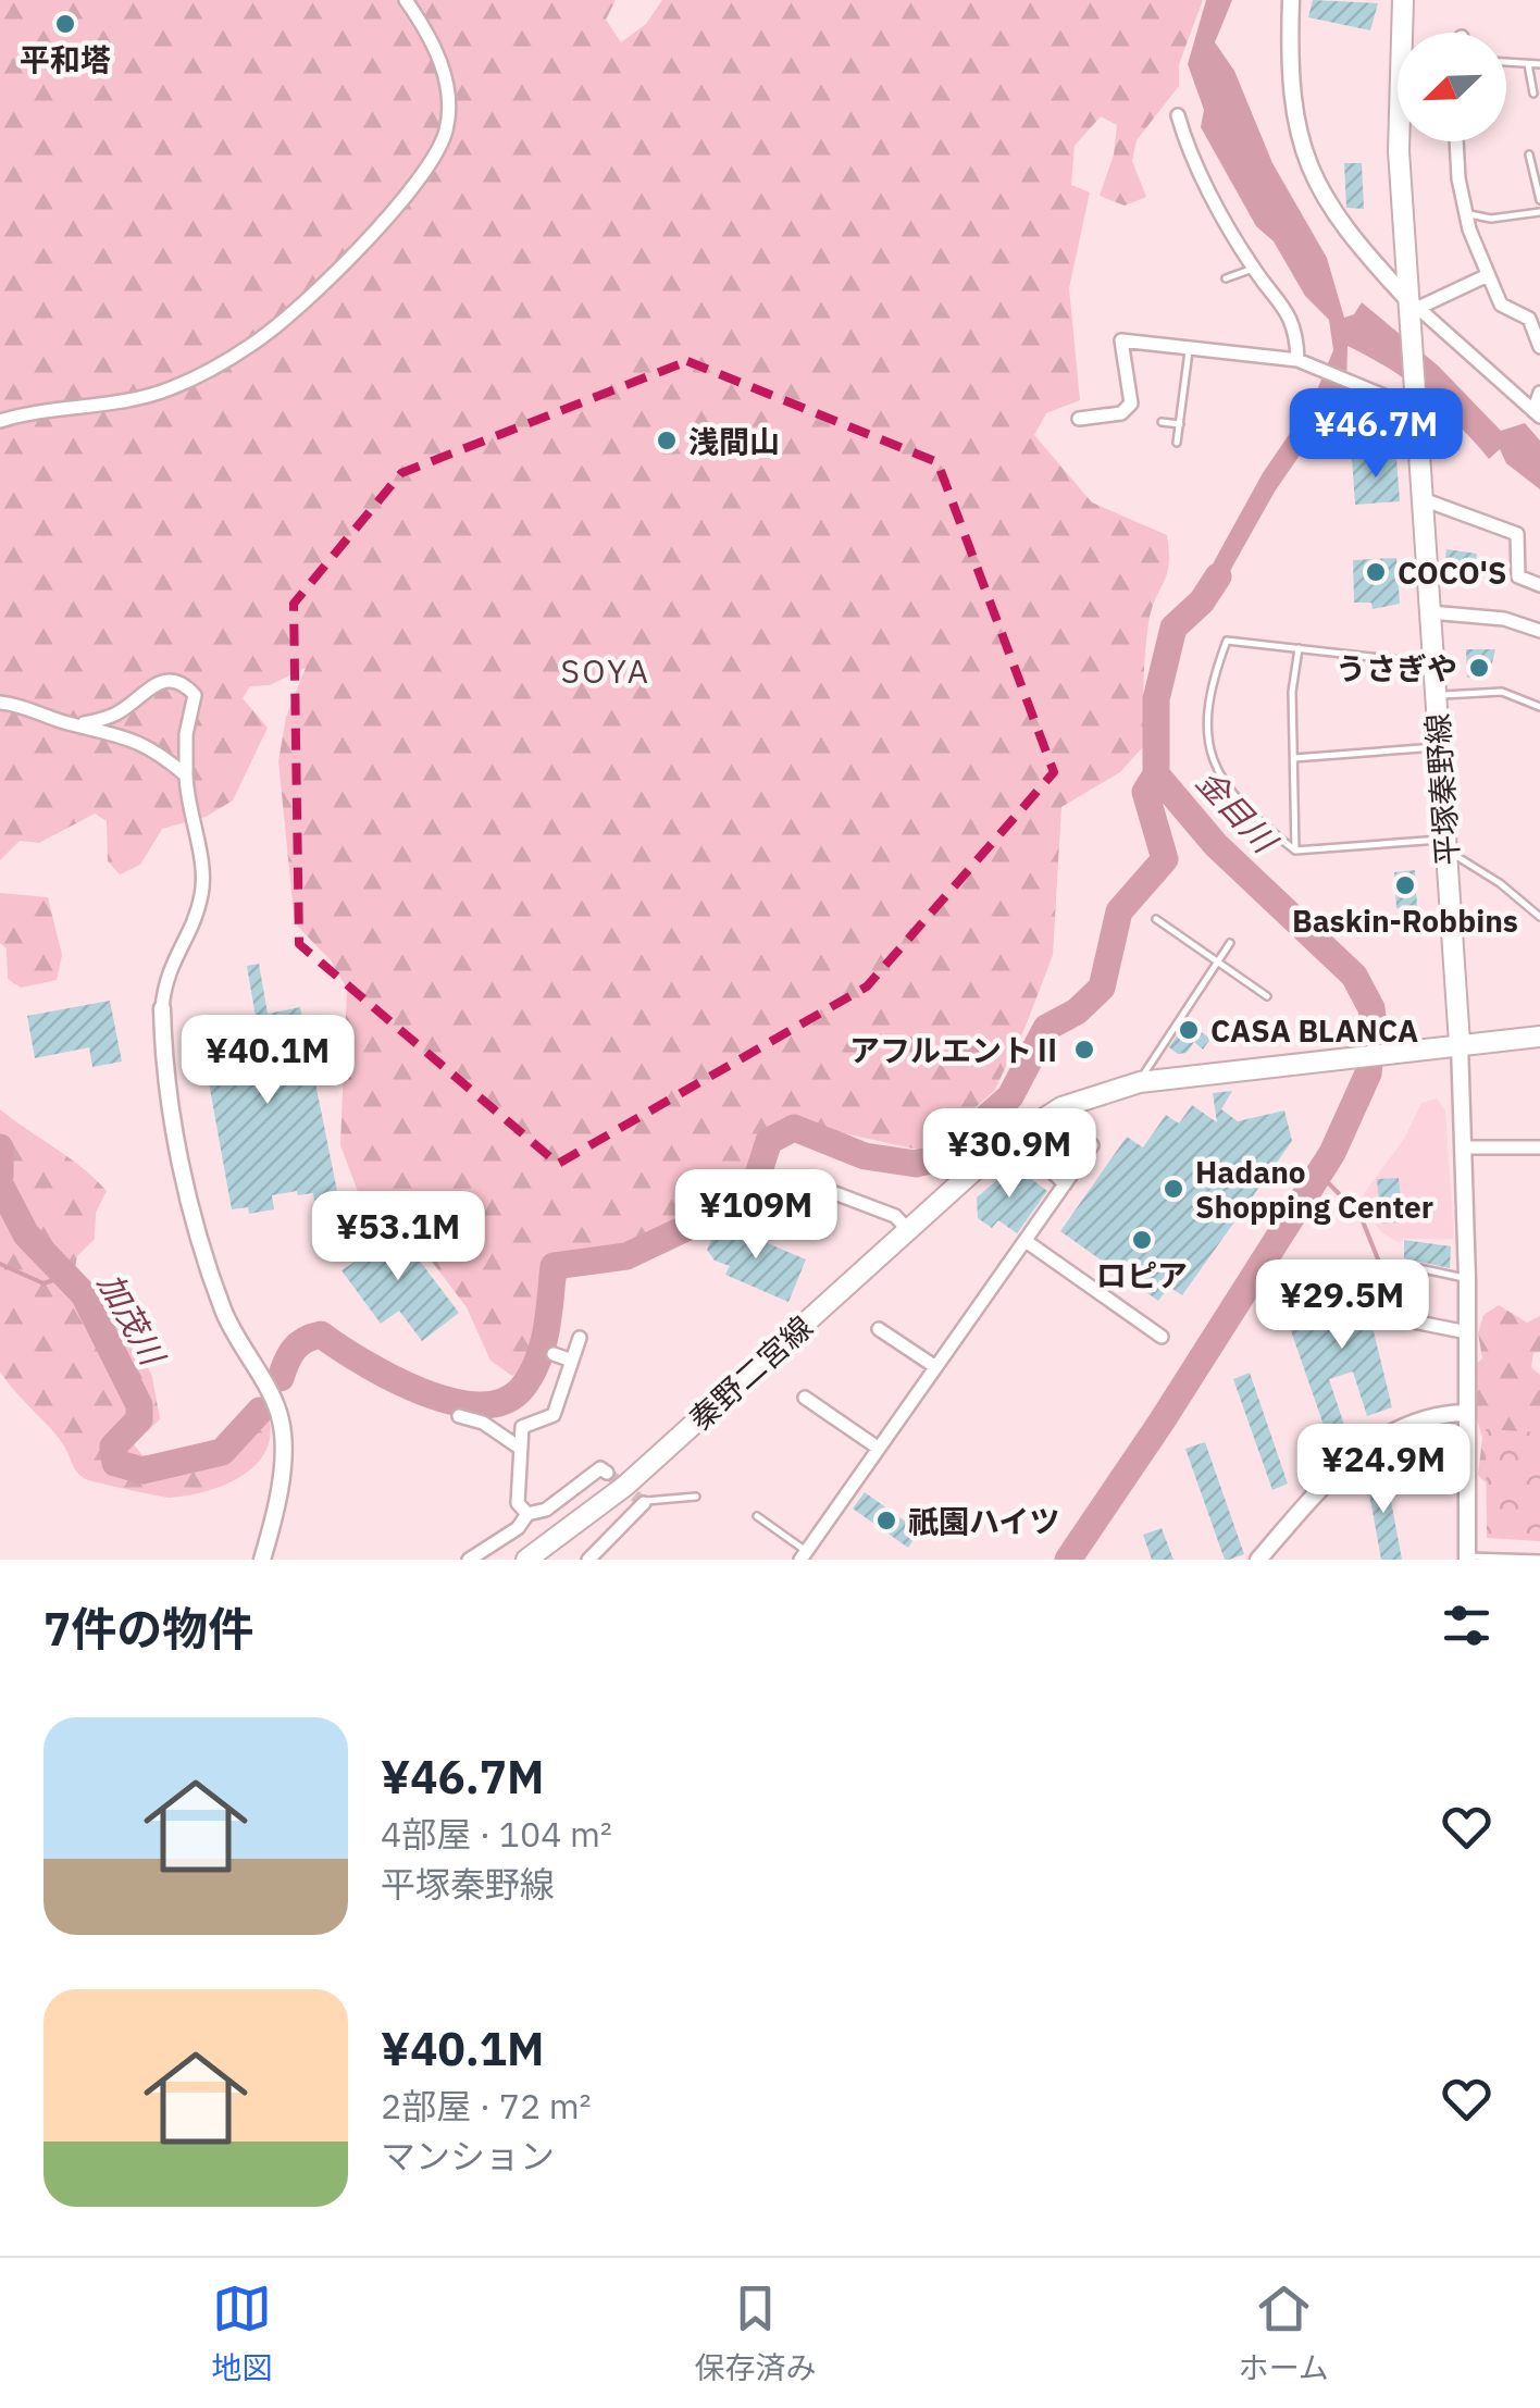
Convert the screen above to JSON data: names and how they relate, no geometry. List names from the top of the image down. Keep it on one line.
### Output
{"streets":{"main road":["平塚秦野線","秦野二宮線"]},"crossings":[["平塚秦野線","秦野二宮線"]],"districts":["SOYA"],"water":["金目川","加茂川"],"places":["平和塔","浅間山","COCO'S","うさぎや","Baskin-Robbins","CASA BLANCA","アフルエントⅡ","Hadano Shopping Center","ロピア","祇園ハイツ"],"north":"bottom left","page":{"price":["¥46.7M","¥40.1M","¥30.9M","¥109M","¥53.1M","¥29.5M","¥24.9M"],"heading":"7件の物件","list":[{"name":"¥46.7M","note":"4部屋 · 104 m² · 平塚秦野線"},{"name":"¥40.1M","note":"2部屋 · 72 m² · マンション"}],"tabs":["地図","保存済み","ホーム"]}}
